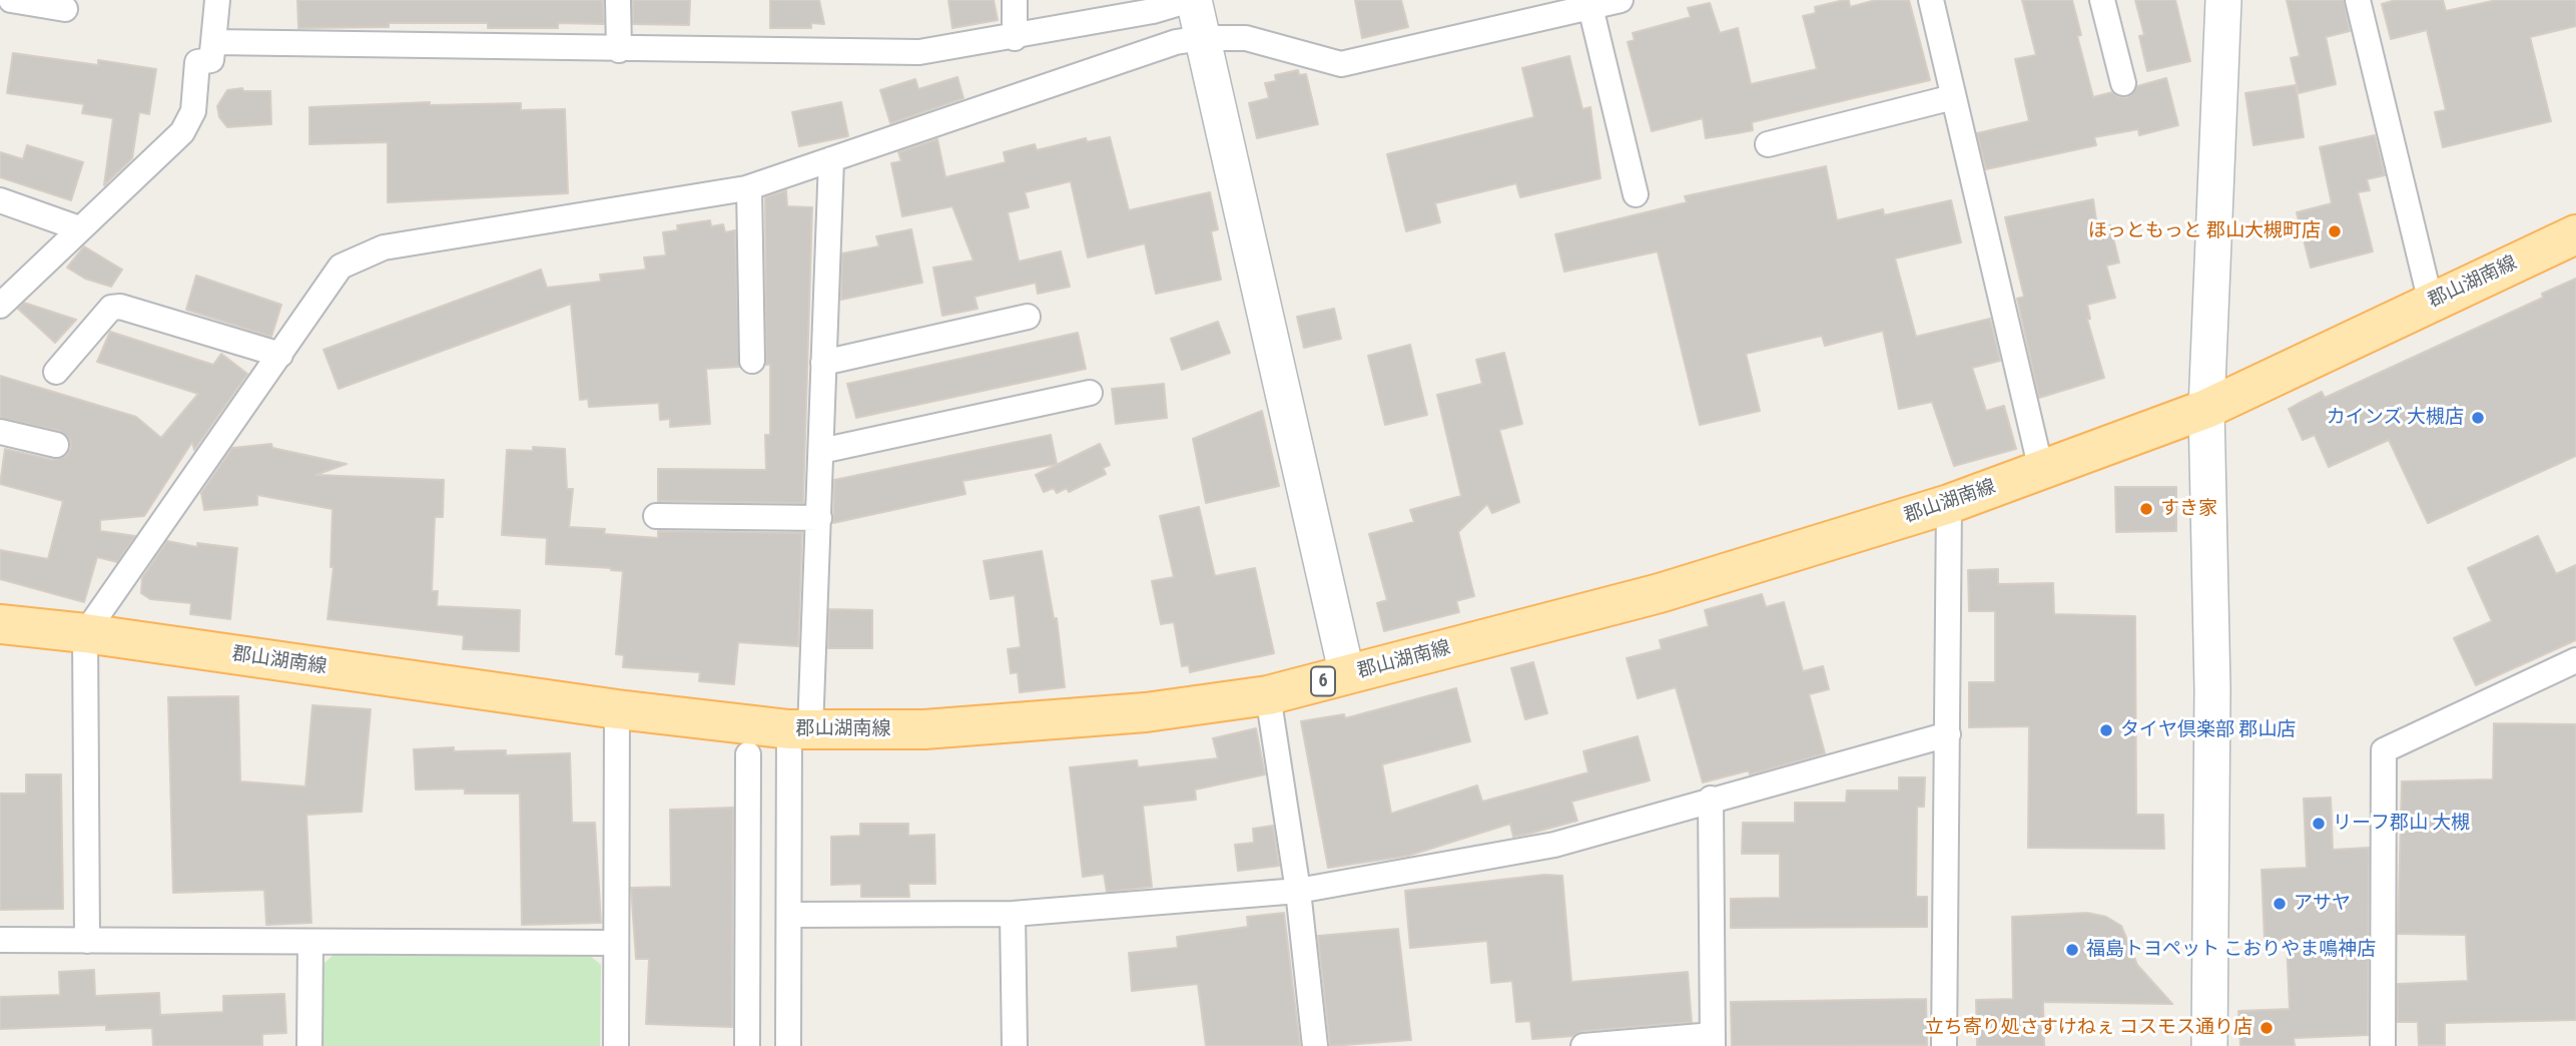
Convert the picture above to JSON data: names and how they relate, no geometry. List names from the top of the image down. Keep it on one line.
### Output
{"streets":{"main road":["郡山湖南線","6"]},"places":["ほっともっと 郡山大槻町店","カインズ 大槻店","すき家","タイヤ倶楽部 郡山店","リーフ郡山 大槻","アサヤ","福島トヨペット こおりやま鳴神店","立ち寄り処さすけねぇ コスモス通り店"]}
